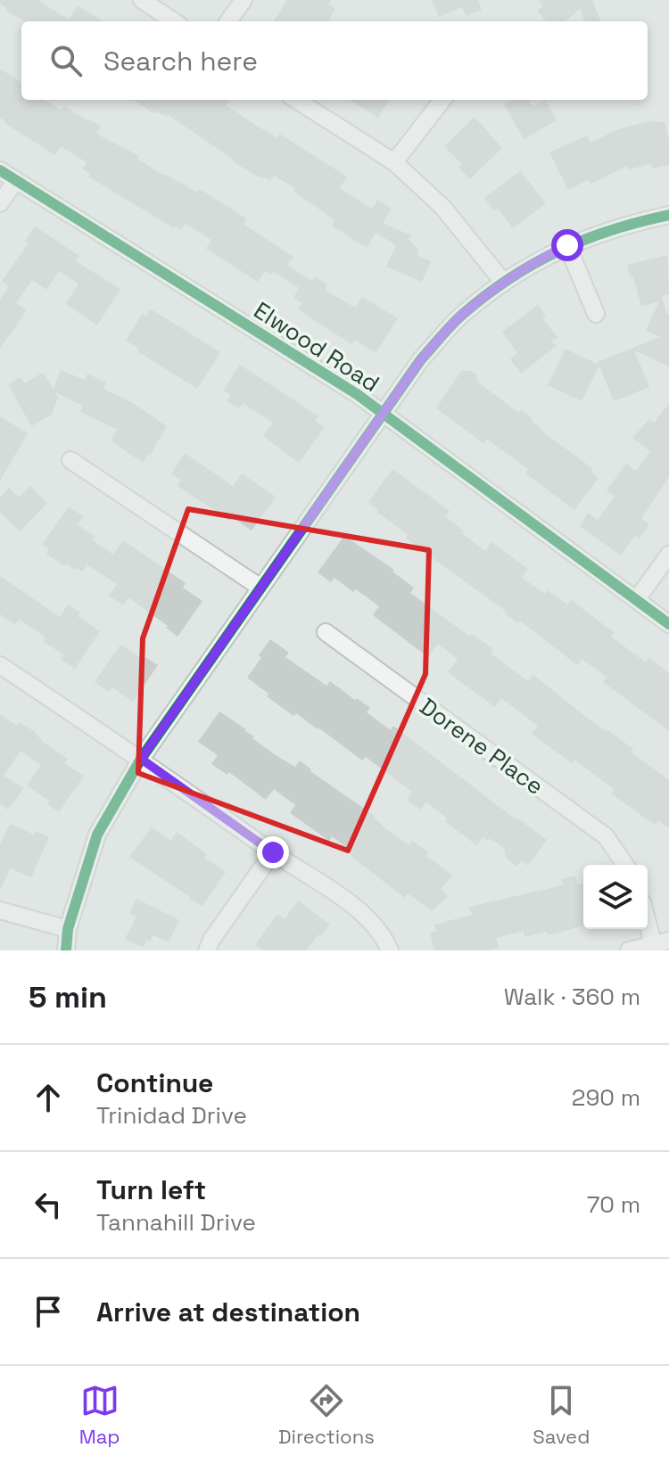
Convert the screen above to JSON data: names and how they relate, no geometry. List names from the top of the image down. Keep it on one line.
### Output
{"streets":{"street":["Elwood Road","Dorene Place"]},"page":{"search":"Search here","heading":["5 min","Walk · 360 m"],"list":[["Continue","Trinidad Drive","290 m"],["Turn left","Tannahill Drive","70 m"],"Arrive at destination"],"nav":["Map","Directions","Saved"]}}
